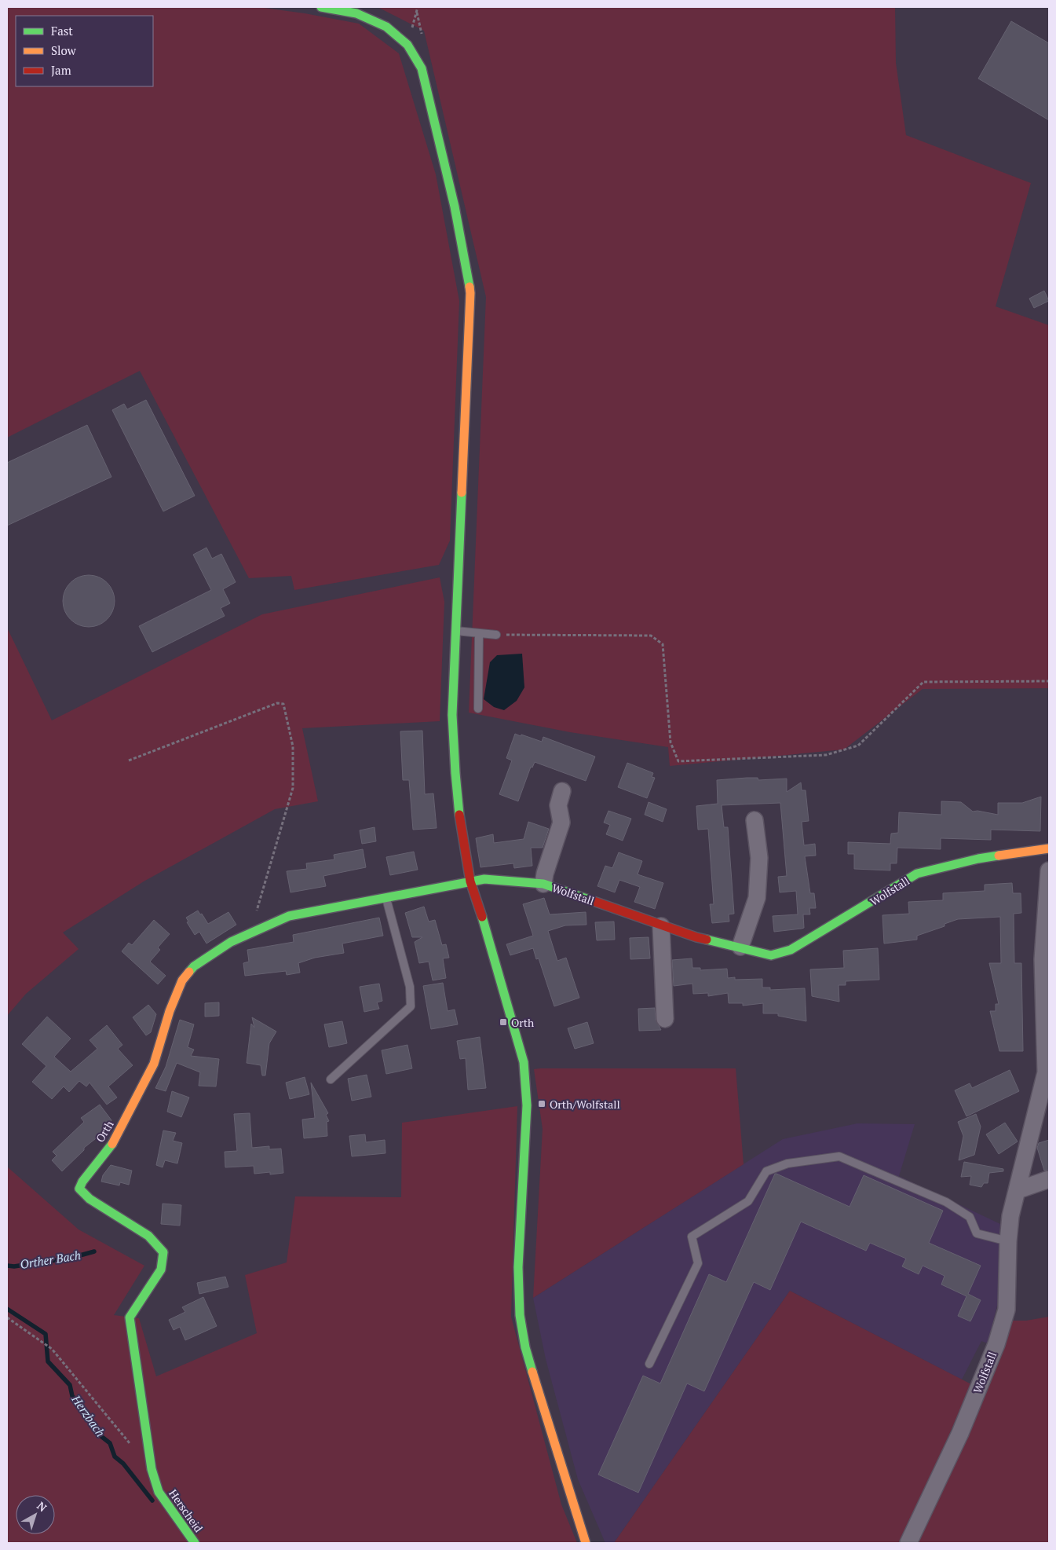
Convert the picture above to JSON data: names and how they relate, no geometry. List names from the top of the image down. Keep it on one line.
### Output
{"streets":{"main road":["Wolfstall","Orth","Herscheid"]},"crossings":[["Wolfstall","Orth"],["Orth","Herscheid"]],"water":["Orther Bach","Herzbach"],"places":{"transit":["Orth","Orth/Wolfstall"]},"legend":["Fast","Slow","Jam"],"north":"top right"}
